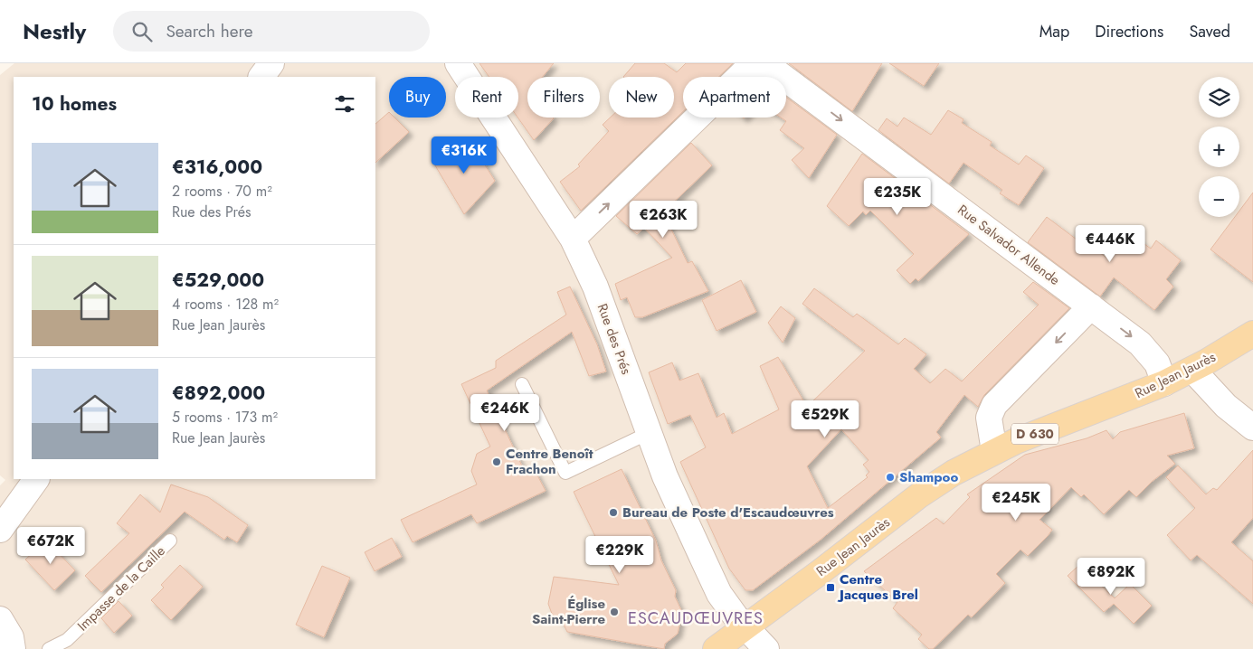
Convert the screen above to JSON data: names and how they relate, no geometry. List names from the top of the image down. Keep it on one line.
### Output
{"streets":{"main road":["Rue Jean Jaurès","D 630"],"street":["Rue Salvador Allende","Rue des Prés"],"lane":["Impasse de la Caille"]},"crossings":[["Rue Salvador Allende","Rue des Prés"],["Rue Salvador Allende","Rue Jean Jaurès"],["Rue des Prés","Rue Jean Jaurès"]],"districts":["ESCAUDŒUVRES"],"places":{"other":["Centre Benoît Frachon","Shampoo","Bureau de Poste d'Escaudœuvres","Église Saint-Pierre"],"transit":["Centre Jacques Brel"]},"page":{"header":"Nestly","search":"Search here","nav":["Map","Directions","Saved"],"map_buttons":["+","−"],"chip":["Buy","Rent","Filters","New","Apartment"],"heading":"10 homes","list":[{"name":"€316,000","note":"2 rooms · 70 m² · Rue des Prés"},{"name":"€529,000","note":"4 rooms · 128 m² · Rue Jean Jaurès"},{"name":"€892,000","note":"5 rooms · 173 m² · Rue Jean Jaurès"}],"price":["€316K","€235K","€263K","€446K","€246K","€529K","€245K","€672K","€229K","€892K"]}}
